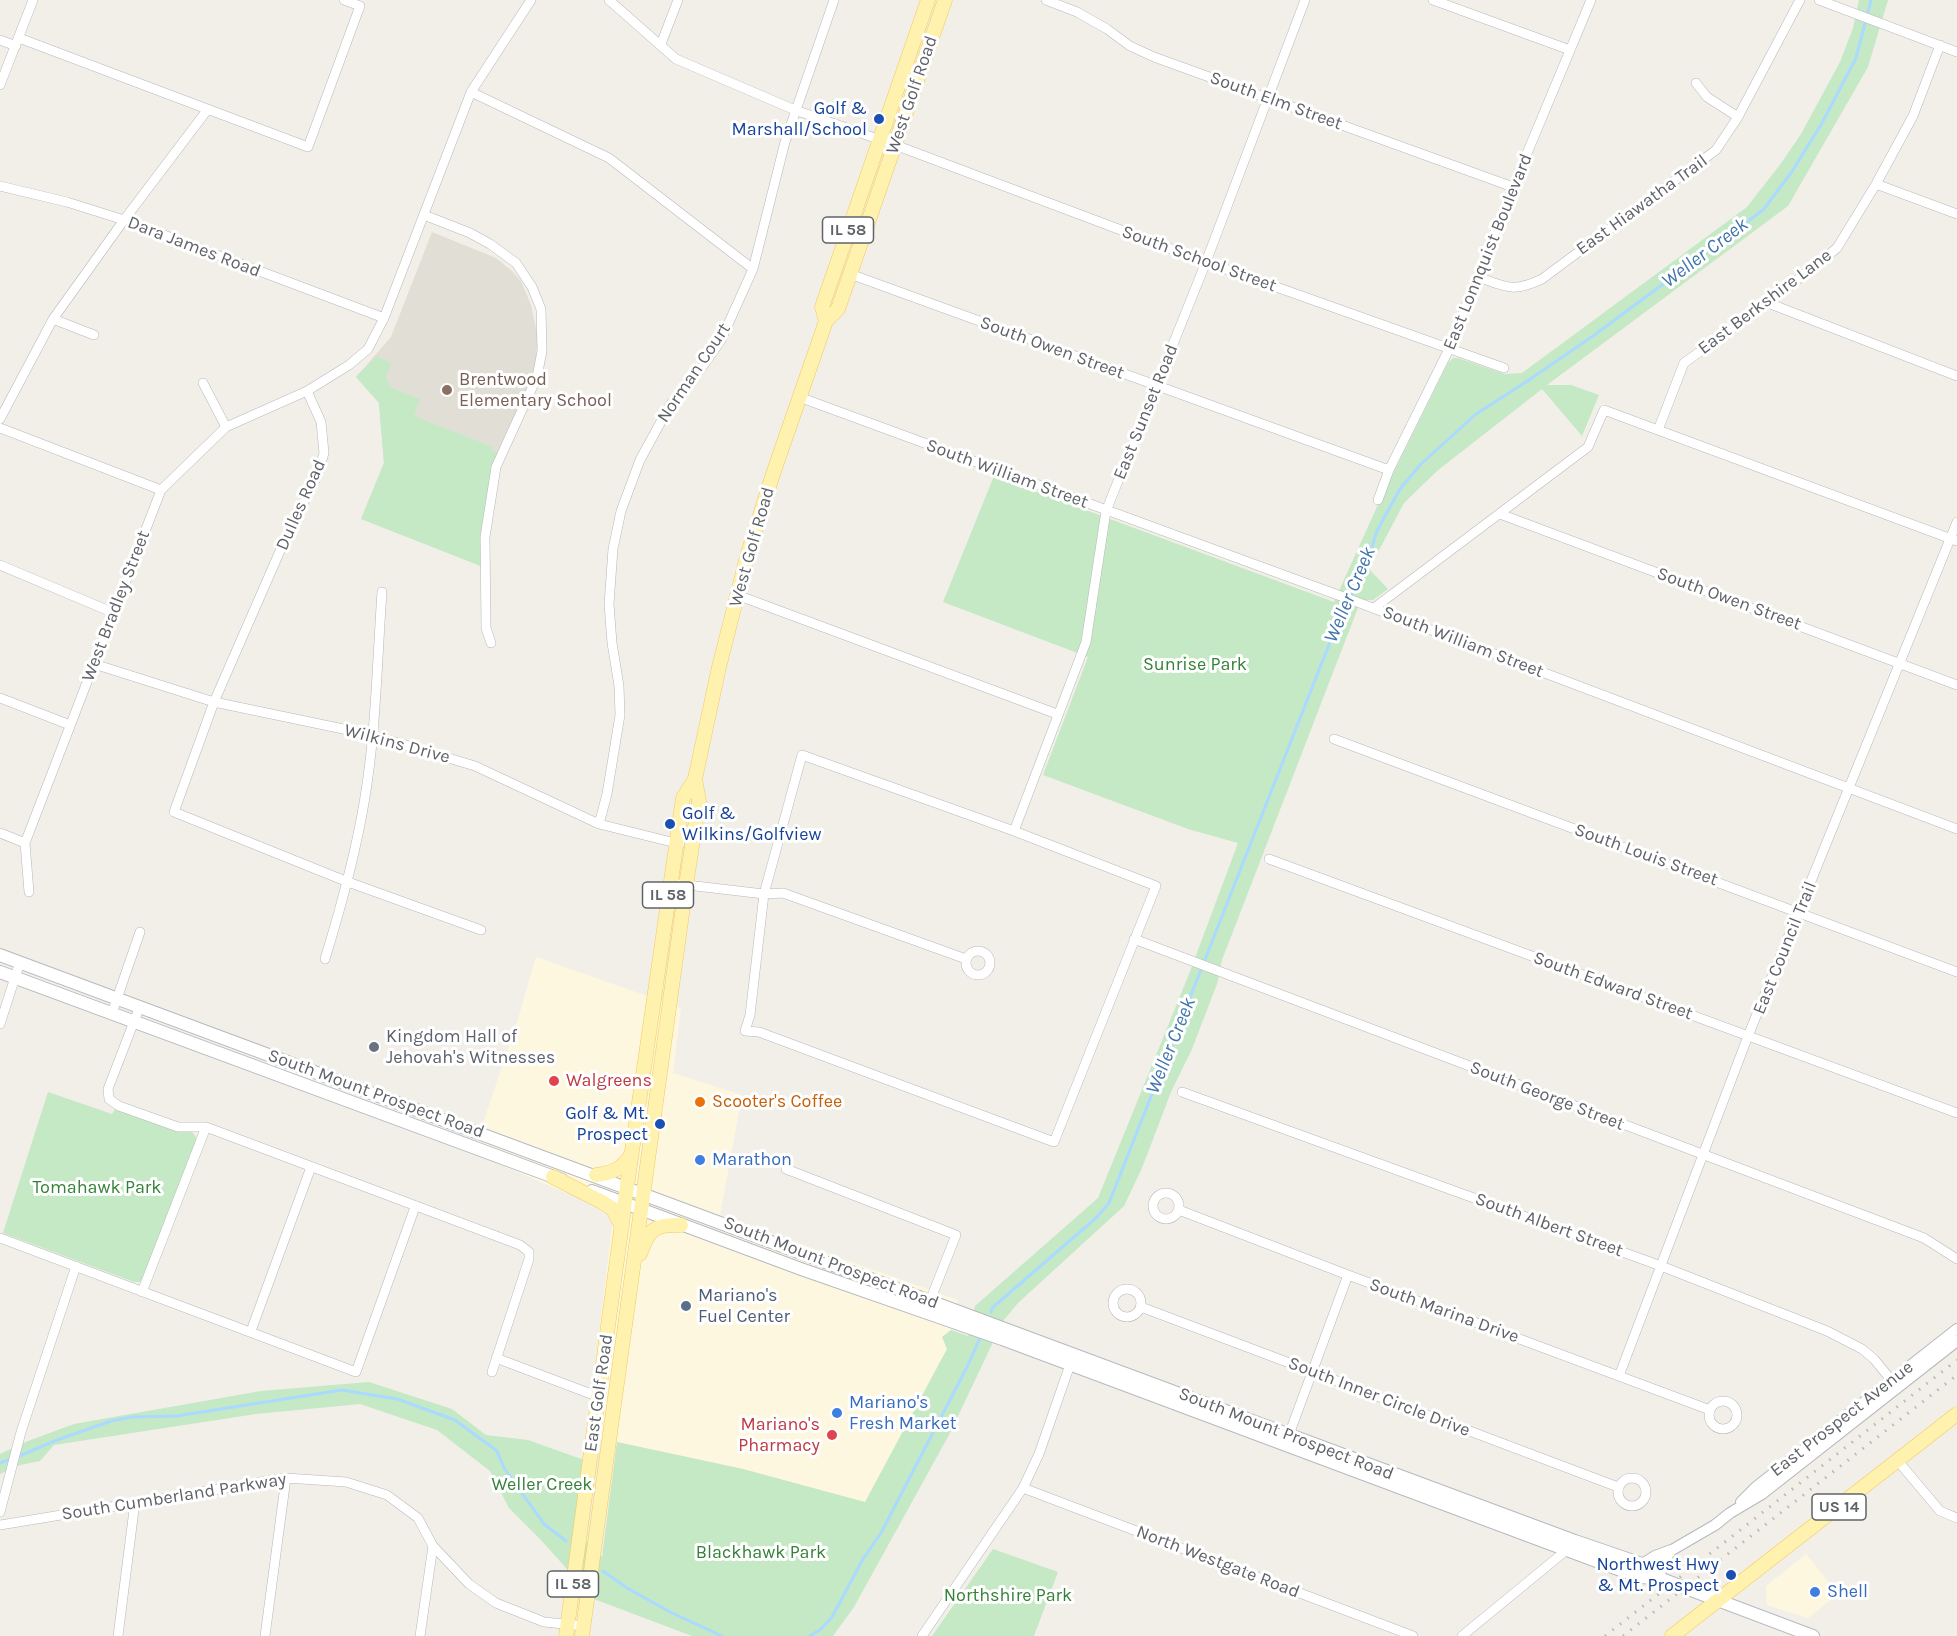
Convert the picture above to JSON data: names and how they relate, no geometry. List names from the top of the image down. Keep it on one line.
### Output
{"streets":{"main road":["West Golf Road","IL 58","South Mount Prospect Road","East Golf Road","US 14"],"street":["South Elm Street","East Hiawatha Trail","Dara James Road","East Lonnquist Boulevard","South School Street","East Berkshire Lane","South Owen Street","Norman Court","East Sunset Road","South William Street","Dulles Road","West Bradley Street","Wilkins Drive","South Louis Street","East Council Trail","South Edward Street","South George Street","South Albert Street","South Marina Drive","South Inner Circle Drive","East Prospect Avenue","South Cumberland Parkway","North Westgate Road"]},"crossings":[["West Golf Road","South School Street"],["West Golf Road","South Owen Street"],["West Golf Road","South William Street"],["West Golf Road","Wilkins Drive"],["West Golf Road","South Mount Prospect Road"],["West Golf Road","East Golf Road"],["South Elm Street","East Lonnquist Boulevard"],["South Elm Street","East Sunset Road"],["East Hiawatha Trail","East Lonnquist Boulevard"],["East Lonnquist Boulevard","South School Street"],["East Lonnquist Boulevard","South Owen Street"],["South School Street","Norman Court"],["South School Street","East Sunset Road"],["South Owen Street","East Sunset Road"],["South Owen Street","East Council Trail"],["Norman Court","Wilkins Drive"],["East Sunset Road","South William Street"],["South William Street","East Council Trail"],["Dulles Road","West Bradley Street"],["Dulles Road","Wilkins Drive"],["West Bradley Street","Wilkins Drive"],["South Louis Street","East Council Trail"],["East Council Trail","South Edward Street"],["East Council Trail","South George Street"],["East Council Trail","South Albert Street"],["East Council Trail","South Marina Drive"],["South Mount Prospect Road","East Golf Road"],["South Mount Prospect Road","East Prospect Avenue"],["South Mount Prospect Road","US 14"],["South Albert Street","East Prospect Avenue"],["East Golf Road","South Cumberland Parkway"]],"water":["Weller Creek"],"parks":["Sunrise Park","Tomahawk Park","Weller Creek","Blackhawk Park","Northshire Park"],"places":["Golf & Marshall/School","Brentwood Elementary School","Golf & Wilkins/Golfview","Kingdom Hall of Jehovah's Witnesses","Walgreens","Scooter's Coffee","Golf & Mt. Prospect","Marathon","Mariano's Fuel Center","Mariano's Fresh Market","Mariano's Pharmacy","Northwest Hwy & Mt. Prospect","Shell"]}
